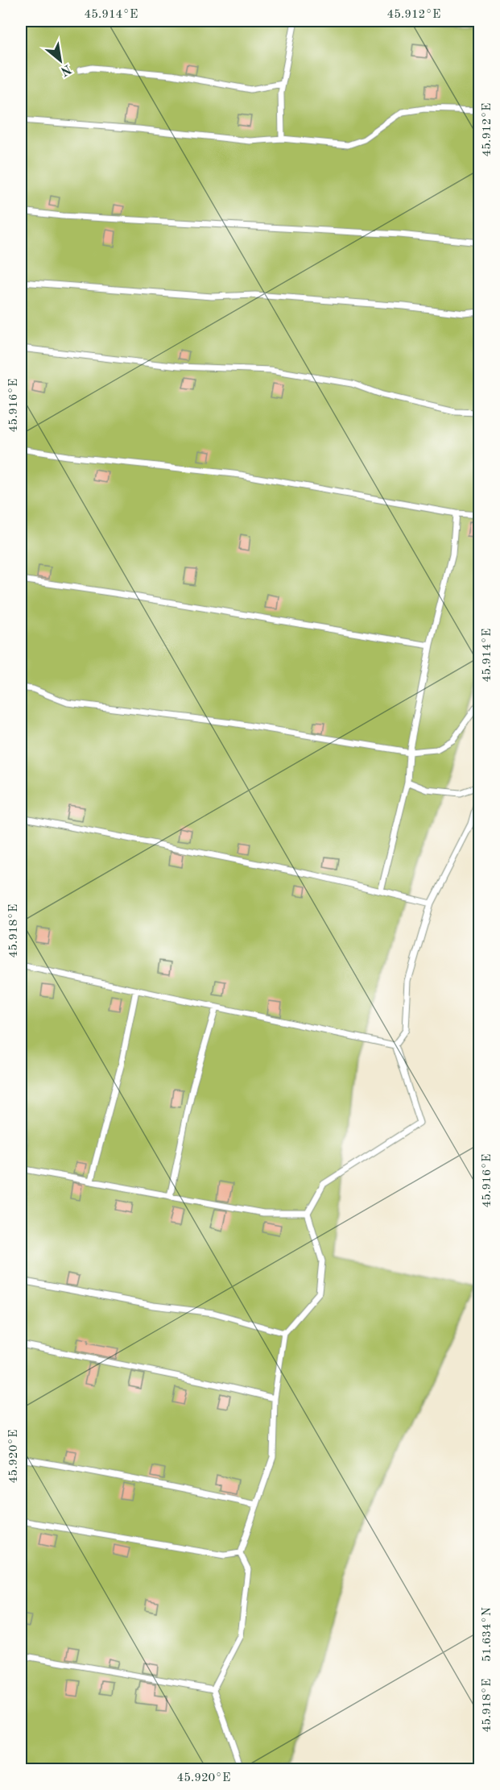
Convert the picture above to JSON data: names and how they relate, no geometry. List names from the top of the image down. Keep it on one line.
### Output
{"north":"bottom right","coordinates":["45.914°E","45.912°E","45.916°E","45.918°E","45.920°E","51.634°N"]}
